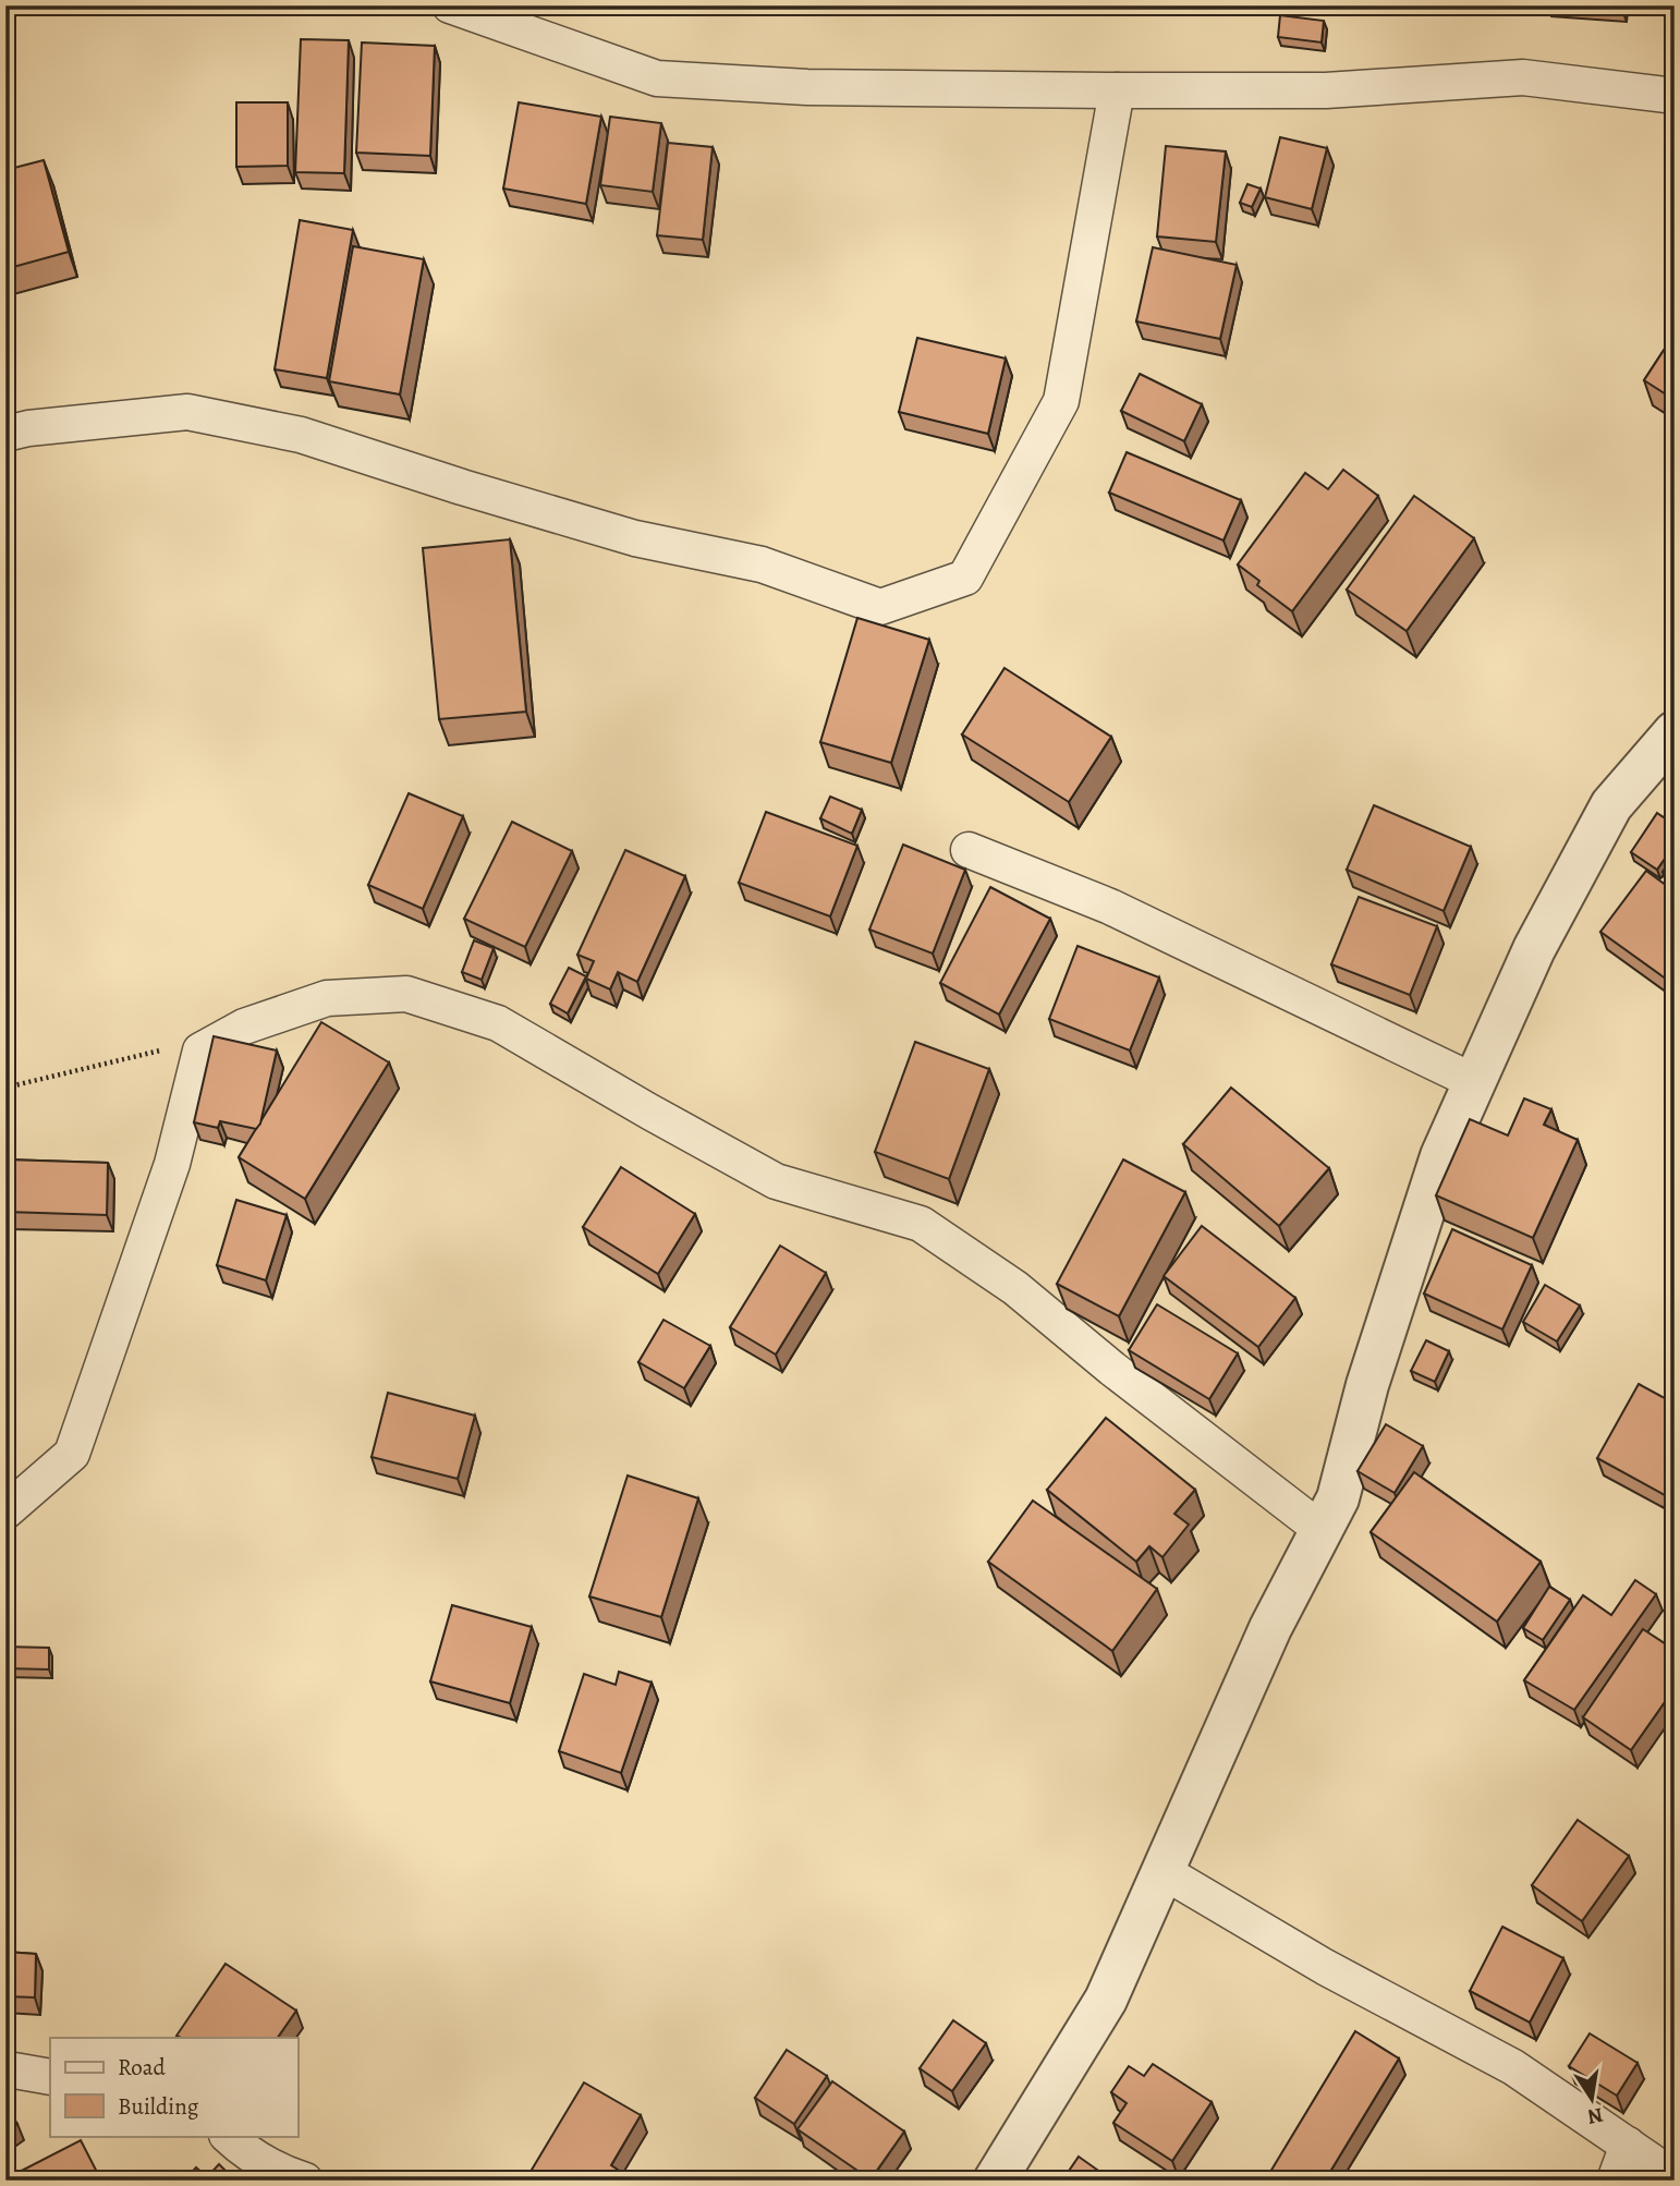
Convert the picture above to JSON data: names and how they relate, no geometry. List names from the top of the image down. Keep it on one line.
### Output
{"legend":["Road","Building"],"north":"bottom"}
